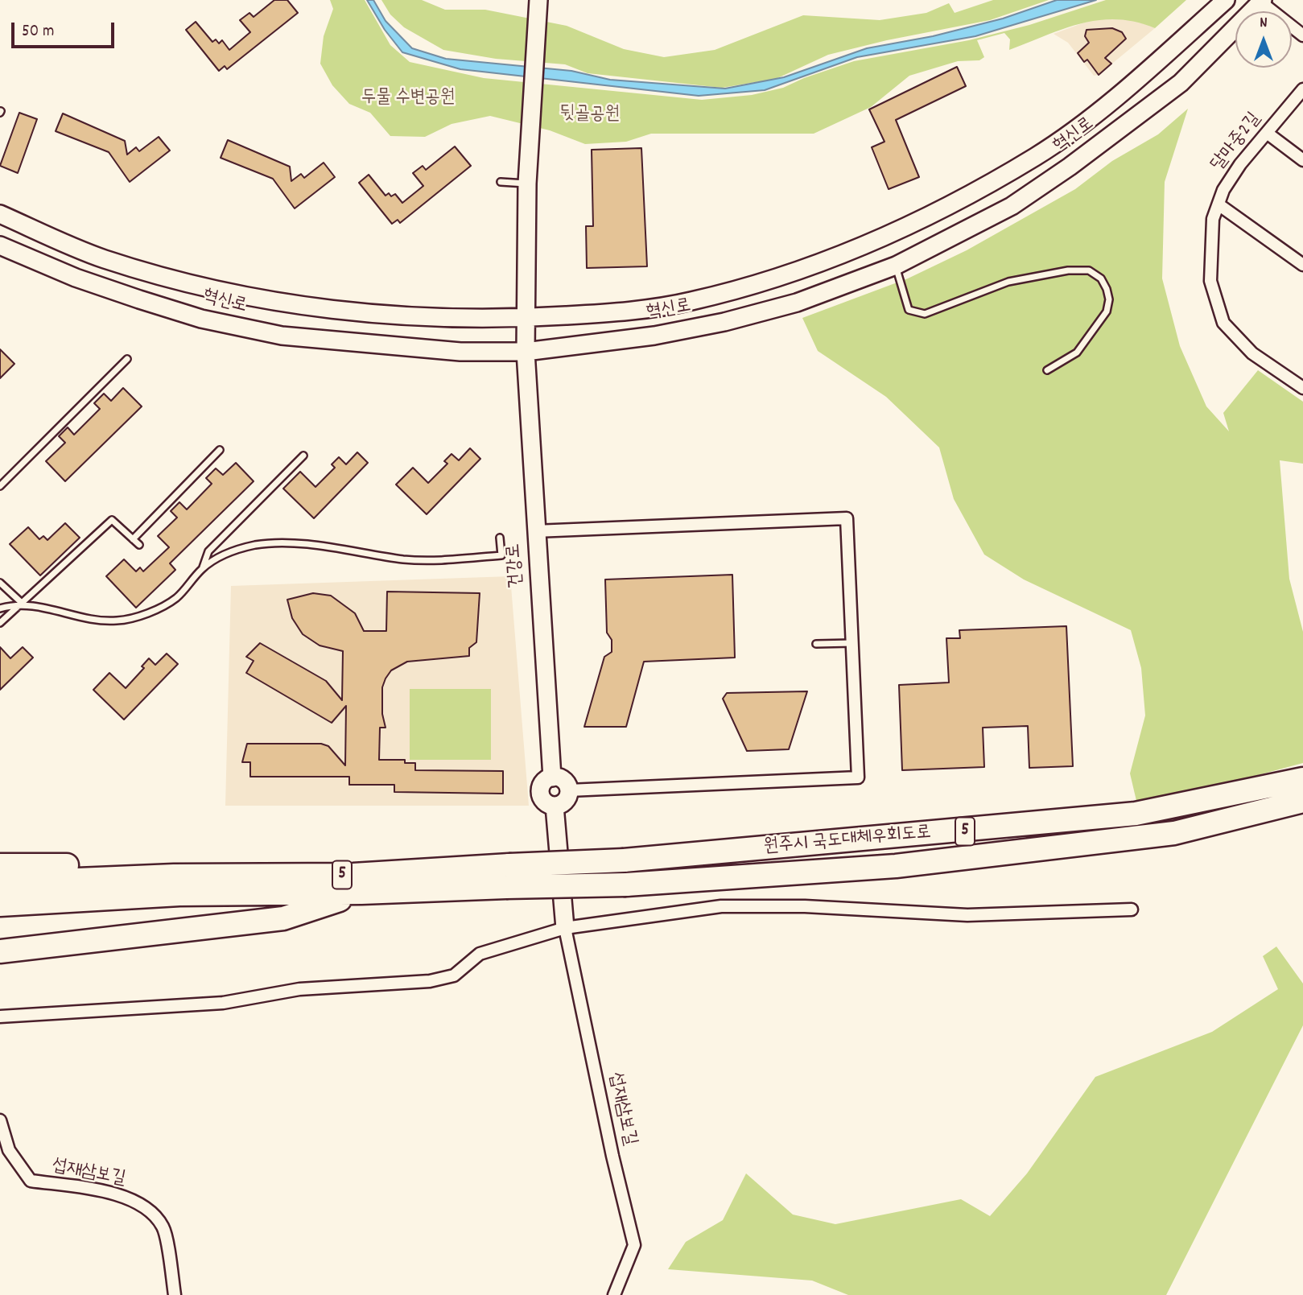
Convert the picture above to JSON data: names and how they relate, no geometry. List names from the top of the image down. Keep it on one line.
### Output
{"streets":{"highway":["5","원주시 국도대체우회도로"],"street":["혁신로","달마중2길","건강로","섭재삼보길"]},"crossings":[["혁신로","건강로"],["5","원주시 국도대체우회도로"]],"parks":["두물 수변공원","뒷골공원"],"scale_bar":"50 m","north":"top"}
